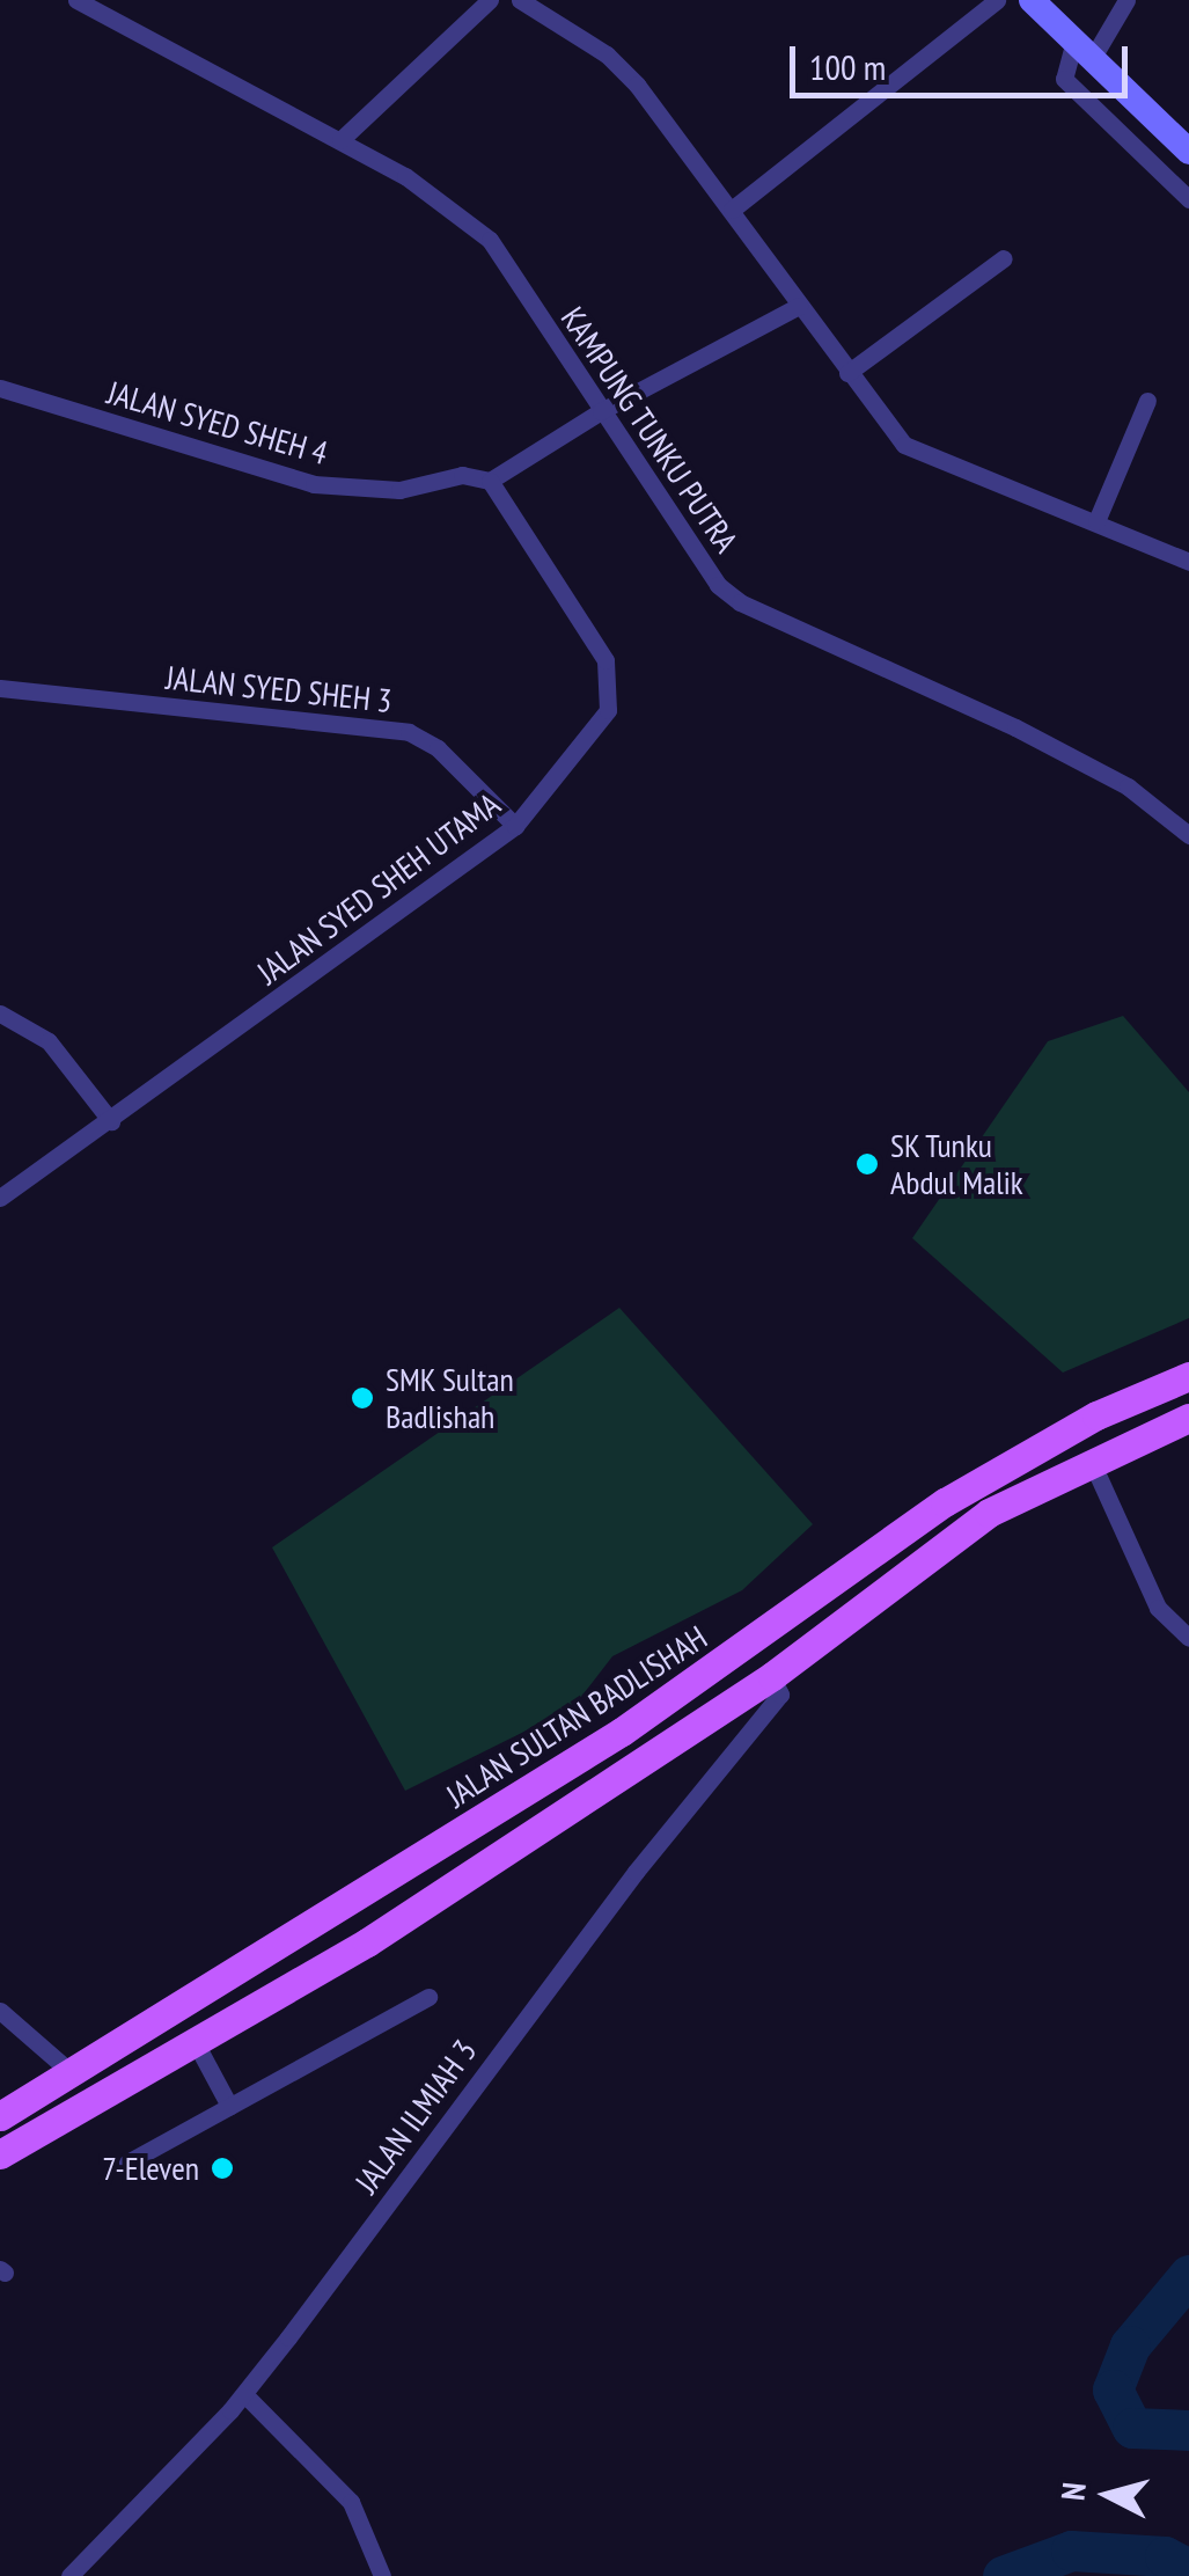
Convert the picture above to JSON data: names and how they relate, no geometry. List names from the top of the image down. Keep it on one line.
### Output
{"streets":{"main road":["JALAN SULTAN BADLISHAH"],"street":["JALAN SYED SHEH 4","KAMPUNG TUNKU PUTRA","JALAN SYED SHEH 3","JALAN SYED SHEH UTAMA","JALAN ILMIAH 3"]},"crossings":[["JALAN SYED SHEH 4","JALAN SYED SHEH UTAMA"],["JALAN SYED SHEH 3","JALAN SYED SHEH UTAMA"]],"places":["SK Tunku Abdul Malik","SMK Sultan Badlishah","7-Eleven"],"scale_bar":"100 m","north":"left"}
